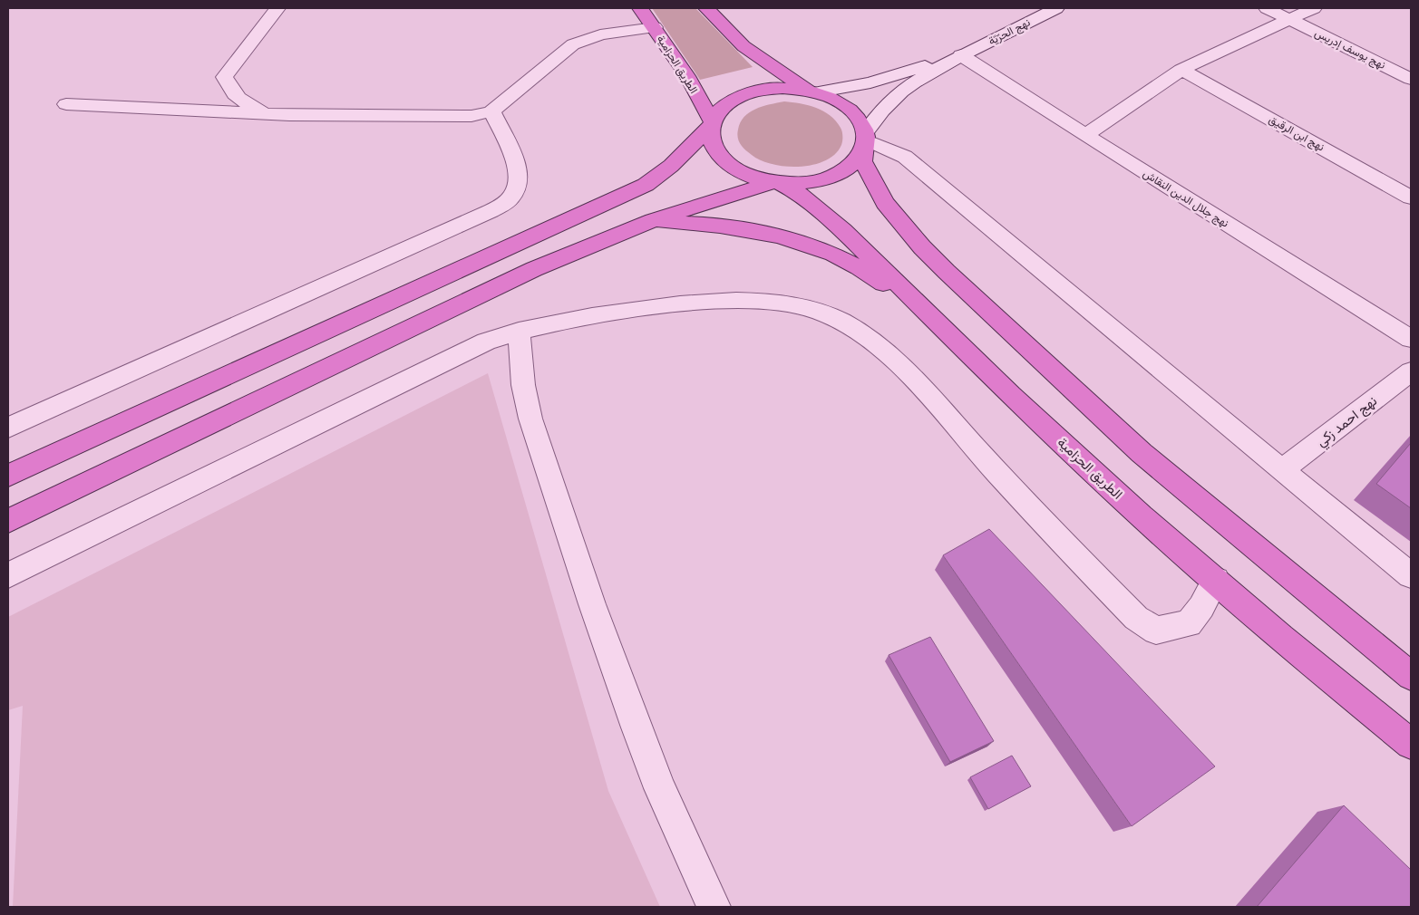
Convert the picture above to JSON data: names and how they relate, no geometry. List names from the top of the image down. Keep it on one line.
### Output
{"streets":{"highway":["الطريق الحزامية"],"street":["نهج الحرّيّة","نهج يوسف إدريس","نهج ابن الرقيق","نهج جلال الدين النقاش","نهج احمد زكي"]},"crossings":[["نهج الحرّيّة","نهج جلال الدين النقاش"]]}
